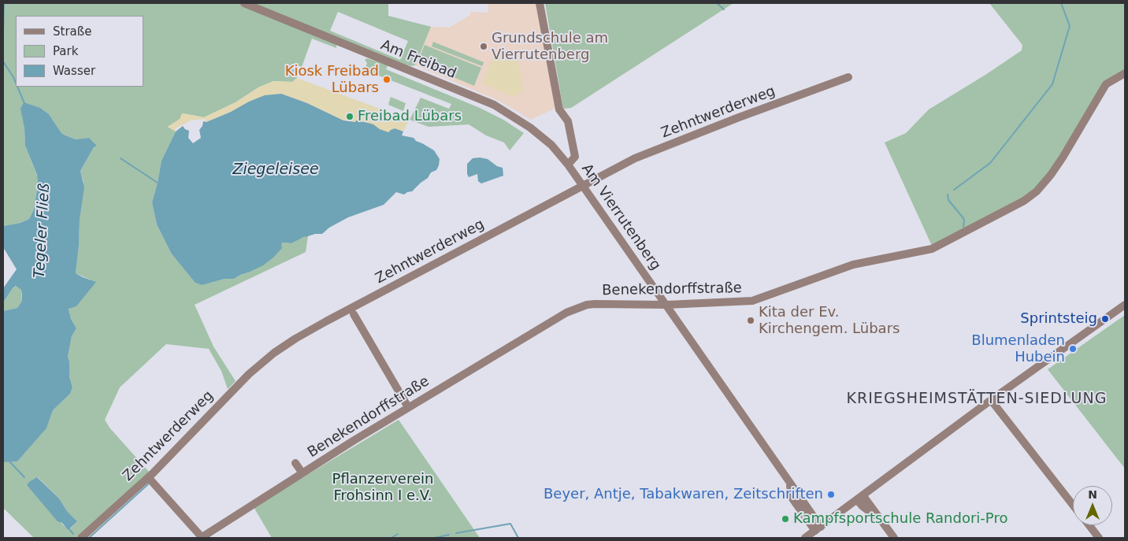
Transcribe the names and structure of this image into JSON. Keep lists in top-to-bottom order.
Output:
{
  "streets": {
    "street": [
      "Am Freibad",
      "Zehntwerderweg",
      "Am Vierrutenberg",
      "Benekendorffstraße"
    ]
  },
  "crossings": [
    ["Am Freibad", "Am Vierrutenberg"],
    ["Zehntwerderweg", "Am Vierrutenberg"],
    ["Am Vierrutenberg", "Benekendorffstraße"]
  ],
  "districts": ["KRIEGSHEIMSTÄTTEN-SIEDLUNG"],
  "water": ["Ziegeleisee", "Tegeler Fließ"],
  "parks": ["Pflanzerverein Frohsinn I e.V."],
  "places": [
    "Grundschule am Vierrutenberg",
    "Kiosk Freibad Lübars",
    "Freibad Lübars",
    "Sprintsteig",
    "Kita der Ev. Kirchengem. Lübars",
    "Blumenladen Hubein",
    "Beyer, Antje, Tabakwaren, Zeitschriften",
    "Kampfsportschule Randori-Pro"
  ],
  "legend": ["Straße", "Park", "Wasser"],
  "north": "top"
}
